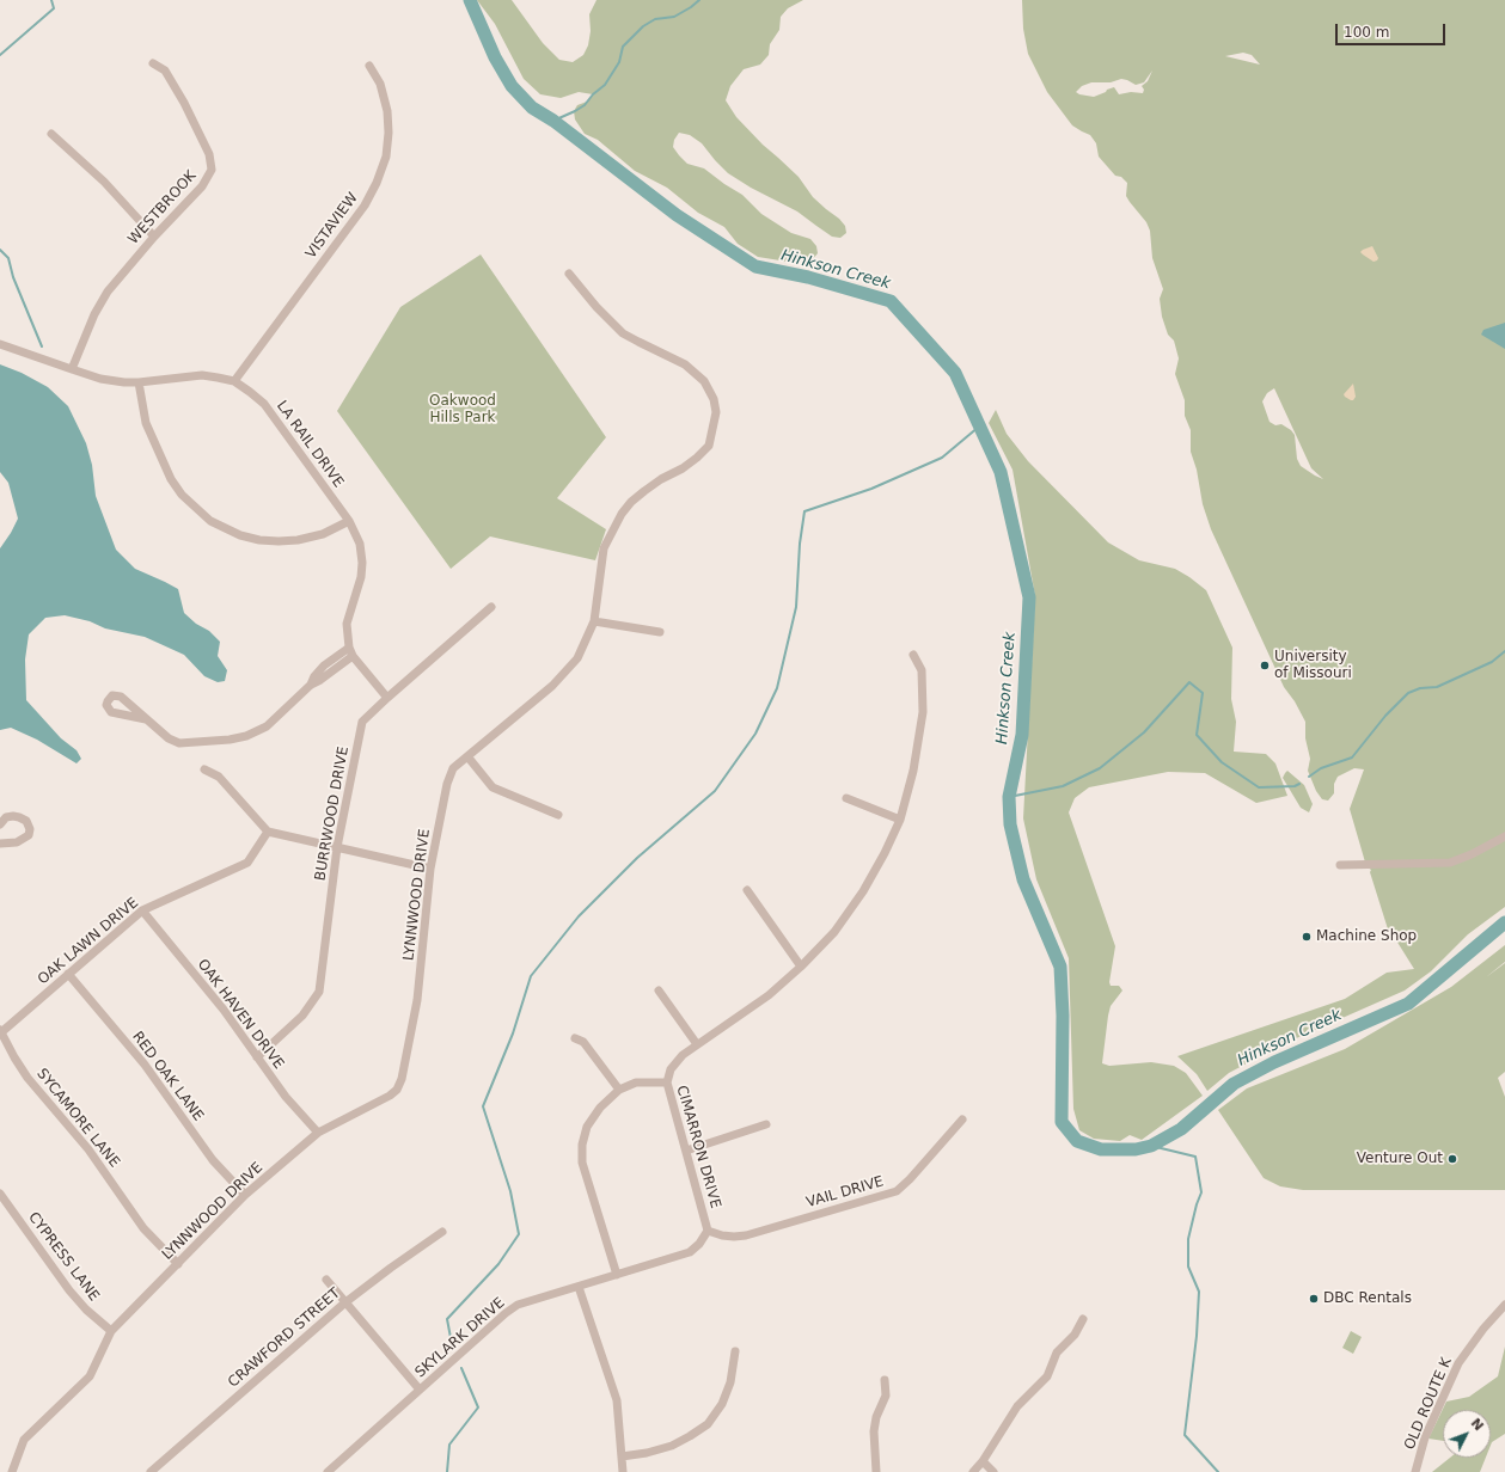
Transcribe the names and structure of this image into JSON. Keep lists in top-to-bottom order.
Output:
{
  "streets": {
    "street": [
      "WESTBROOK",
      "VISTAVIEW",
      "LA RAIL DRIVE",
      "BURRWOOD DRIVE",
      "LYNNWOOD DRIVE",
      "OAK LAWN DRIVE",
      "OAK HAVEN DRIVE",
      "RED OAK LANE",
      "SYCAMORE LANE",
      "CIMARRON DRIVE",
      "VAIL DRIVE",
      "CYPRESS LANE",
      "CRAWFORD STREET",
      "SKYLARK DRIVE",
      "OLD ROUTE K"
    ]
  },
  "crossings": [
    ["WESTBROOK", "LA RAIL DRIVE"],
    ["VISTAVIEW", "LA RAIL DRIVE"],
    ["LA RAIL DRIVE", "BURRWOOD DRIVE"],
    ["BURRWOOD DRIVE", "OAK HAVEN DRIVE"],
    ["LYNNWOOD DRIVE", "OAK HAVEN DRIVE"],
    ["LYNNWOOD DRIVE", "RED OAK LANE"],
    ["LYNNWOOD DRIVE", "SYCAMORE LANE"],
    ["LYNNWOOD DRIVE", "CYPRESS LANE"],
    ["OAK LAWN DRIVE", "OAK HAVEN DRIVE"],
    ["OAK LAWN DRIVE", "RED OAK LANE"],
    ["OAK LAWN DRIVE", "SYCAMORE LANE"],
    ["CIMARRON DRIVE", "VAIL DRIVE"],
    ["CIMARRON DRIVE", "SKYLARK DRIVE"],
    ["VAIL DRIVE", "SKYLARK DRIVE"]
  ],
  "water": ["Hinkson Creek"],
  "parks": ["Oakwood Hills Park"],
  "places": [
    "University of Missouri",
    "Machine Shop",
    "Venture Out",
    "DBC Rentals"
  ],
  "scale_bar": "100 m",
  "north": "top right"
}
